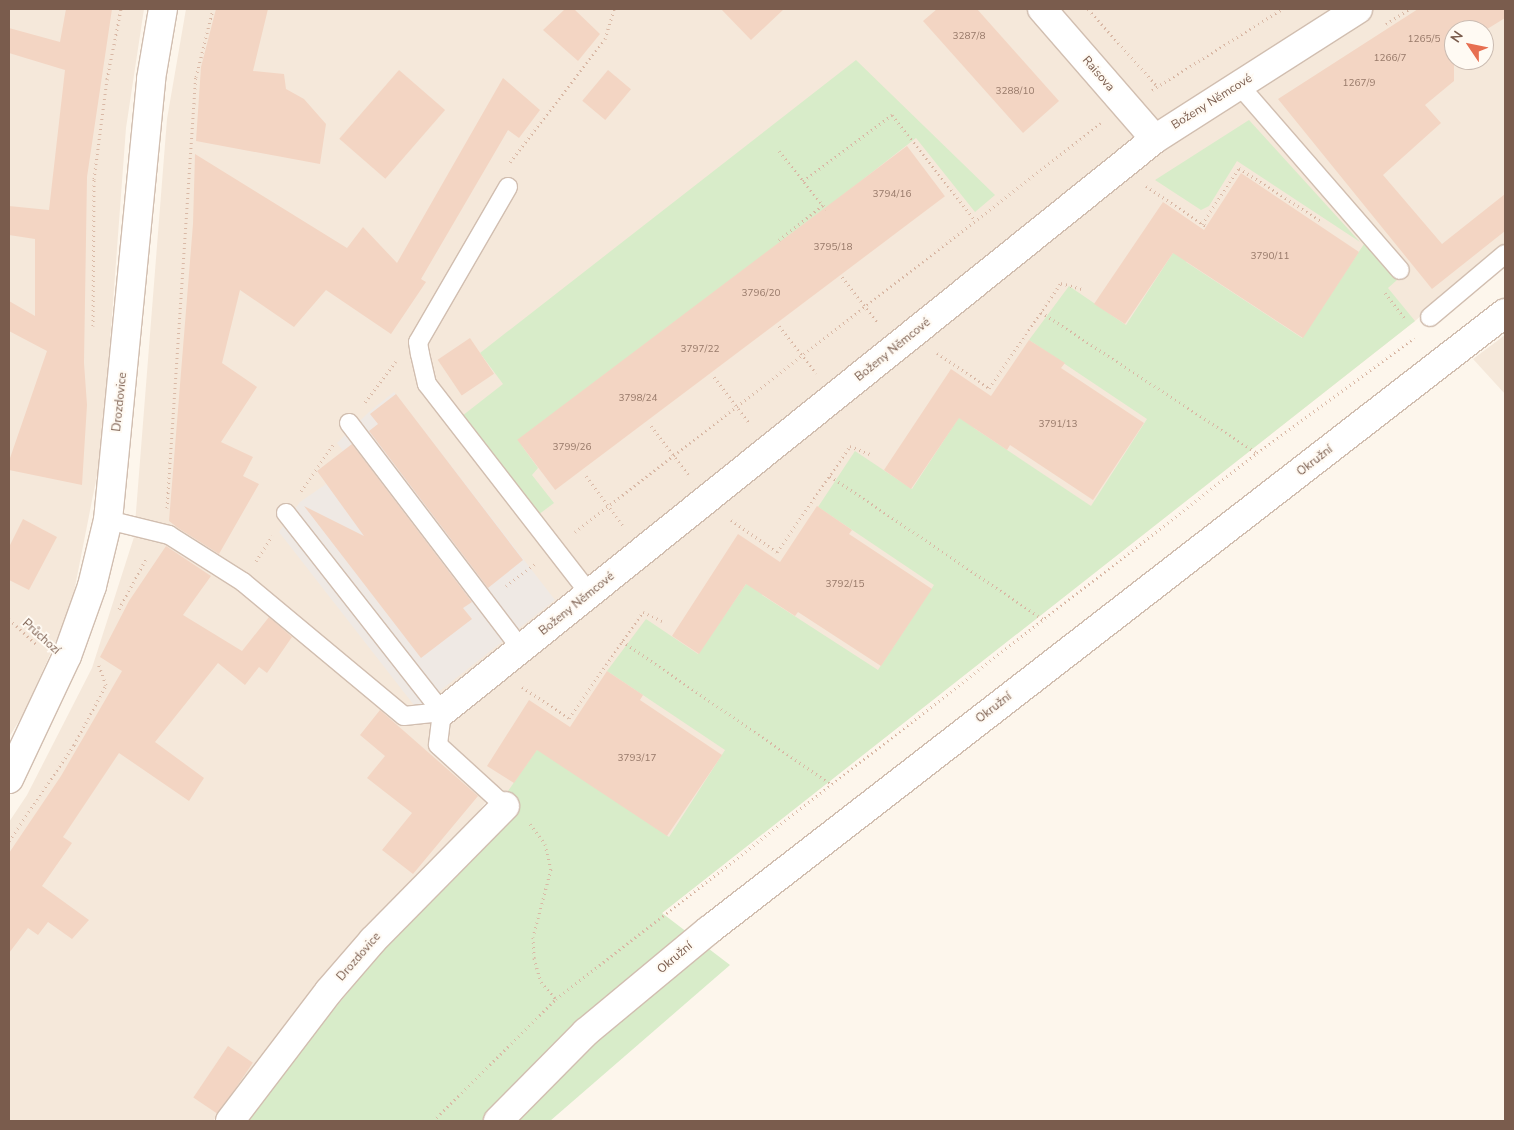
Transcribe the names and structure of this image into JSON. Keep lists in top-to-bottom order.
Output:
{
  "streets": {
    "street": [
      "Raisova",
      "Boženy Němcové",
      "Drozdovice",
      "Okružní"
    ],
    "path": ["Průchozí"]
  },
  "crossings": [
    ["Raisova", "Boženy Němcové"],
    ["Drozdovice", "Průchozí"]
  ],
  "house_numbers": [
    "3287/8",
    "1265/5",
    "1266/7",
    "1267/9",
    "3288/10",
    "3794/16",
    "3795/18",
    "3790/11",
    "3796/20",
    "3797/22",
    "3798/24",
    "3791/13",
    "3799/26",
    "3792/15",
    "3793/17"
  ],
  "north": "top left"
}
